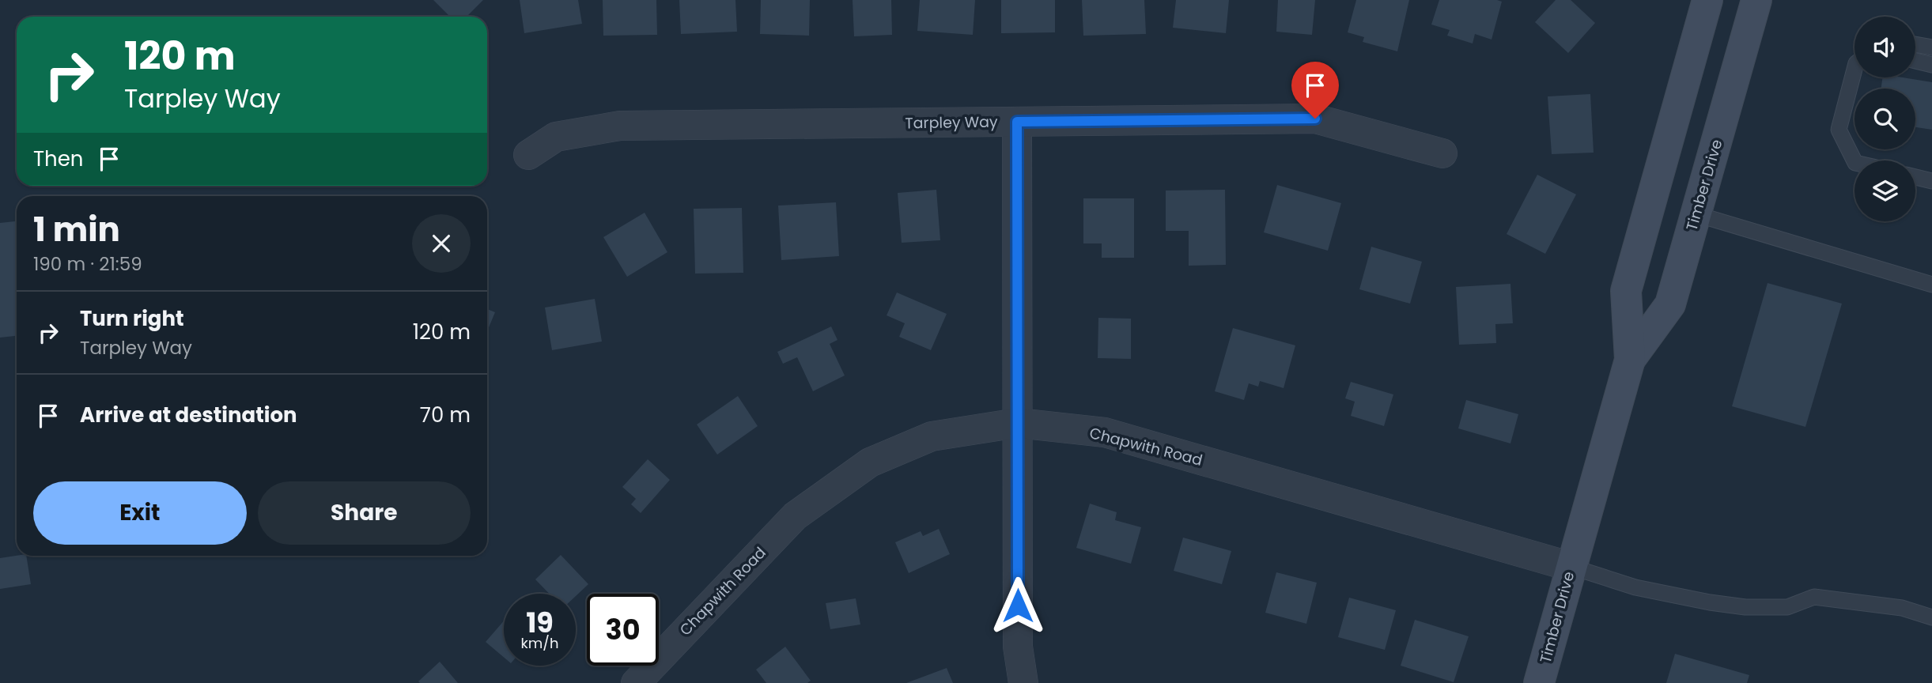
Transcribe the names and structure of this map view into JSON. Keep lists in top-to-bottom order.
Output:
{
  "streets": {
    "main road": ["Timber Drive"],
    "street": ["Tarpley Way", "Chapwith Road"]
  },
  "crossings": [
    ["Timber Drive", "Chapwith Road"]
  ],
  "page": {
    "turn": ["120 m", "Tarpley Way"],
    "then": "Then",
    "heading": ["1 min", "190 m · 21:59"],
    "list": [
      {
        "name": "Turn right",
        "note": "Tarpley Way",
        "value": "120 m"
      },
      {
        "name": "Arrive at destination",
        "value": "70 m"
      }
    ],
    "buttons": ["Exit", "Share"],
    "speed": "19 km/h",
    "limit": "30"
  }
}
